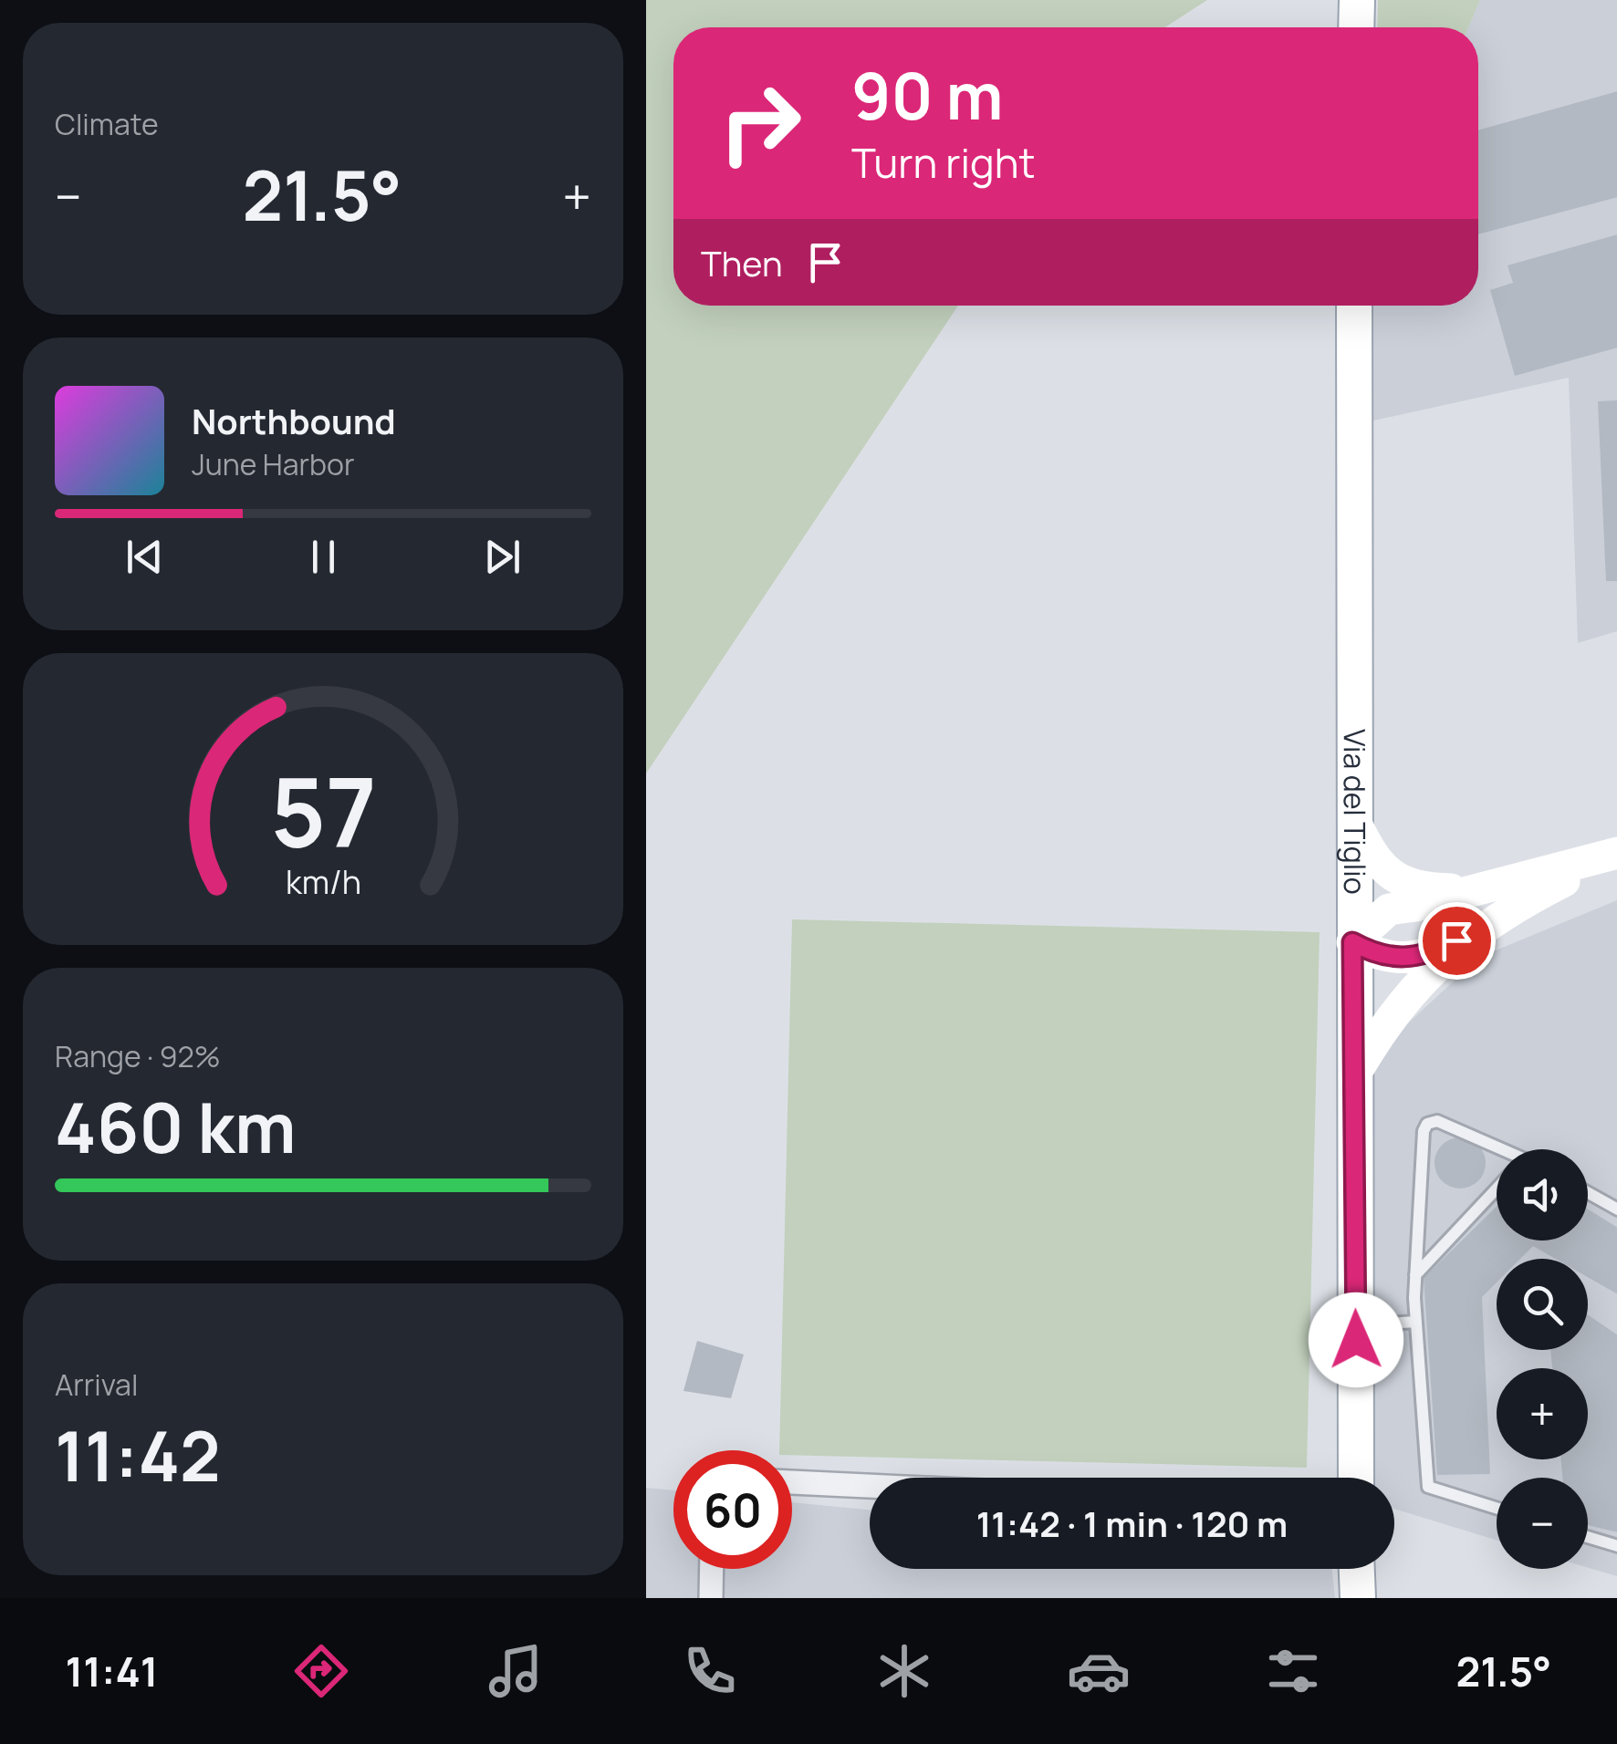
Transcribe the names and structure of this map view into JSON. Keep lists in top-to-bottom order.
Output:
{
  "streets": {
    "main road": ["Via del Tiglio"]
  },
  "page": {
    "tile": [
      "Climate",
      ["Range · 92%", "460 km"],
      ["Arrival", "11:42"]
    ],
    "turn": ["90 m", "Turn right"],
    "heat": ["−", "21.5°", "+"],
    "then": "Then",
    "song": ["Northbound", "June Harbor"],
    "map_buttons": ["+", "−"],
    "limit": "60",
    "trip": "11:42 · 1 min · 120 m",
    "tabs": ["11:41", "21.5°"],
    "gauge": ["57", "km/h"]
  }
}
